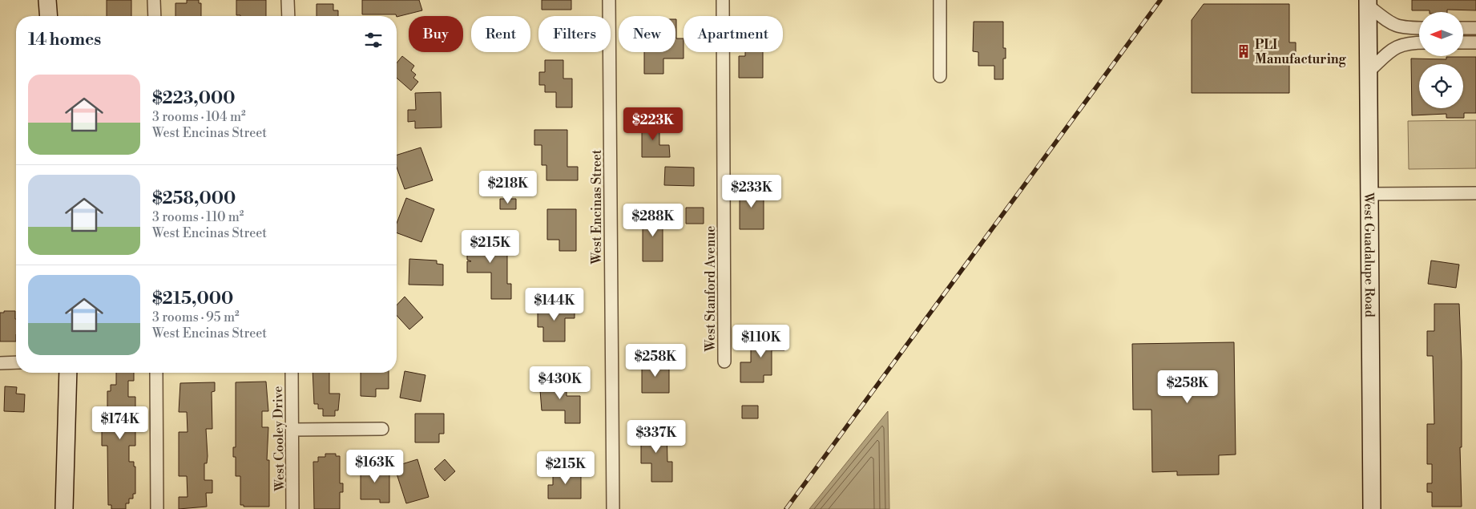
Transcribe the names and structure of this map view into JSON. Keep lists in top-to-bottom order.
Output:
{
  "streets": {
    "main road": ["West Guadalupe Road"],
    "street": ["West Encinas Street", "West Stanford Avenue", "West Cooley Drive"]
  },
  "places": {
    "building": ["PLI Manufacturing"]
  },
  "north": "left",
  "page": {
    "chip": [
      "Buy",
      "Rent",
      "Filters",
      "New",
      "Apartment"
    ],
    "heading": "14 homes",
    "list": [
      {
        "name": "$223,000",
        "note": "3 rooms · 104 m² · West Encinas Street"
      },
      {
        "name": "$258,000",
        "note": "3 rooms · 110 m² · West Encinas Street"
      },
      {
        "name": "$215,000",
        "note": "3 rooms · 95 m² · West Encinas Street"
      }
    ],
    "price": [
      "$223K",
      "$218K",
      "$233K",
      "$288K",
      "$215K",
      "$144K",
      "$110K",
      "$258K",
      "$430K",
      "$258K",
      "$174K",
      "$337K",
      "$163K",
      "$215K"
    ]
  }
}
